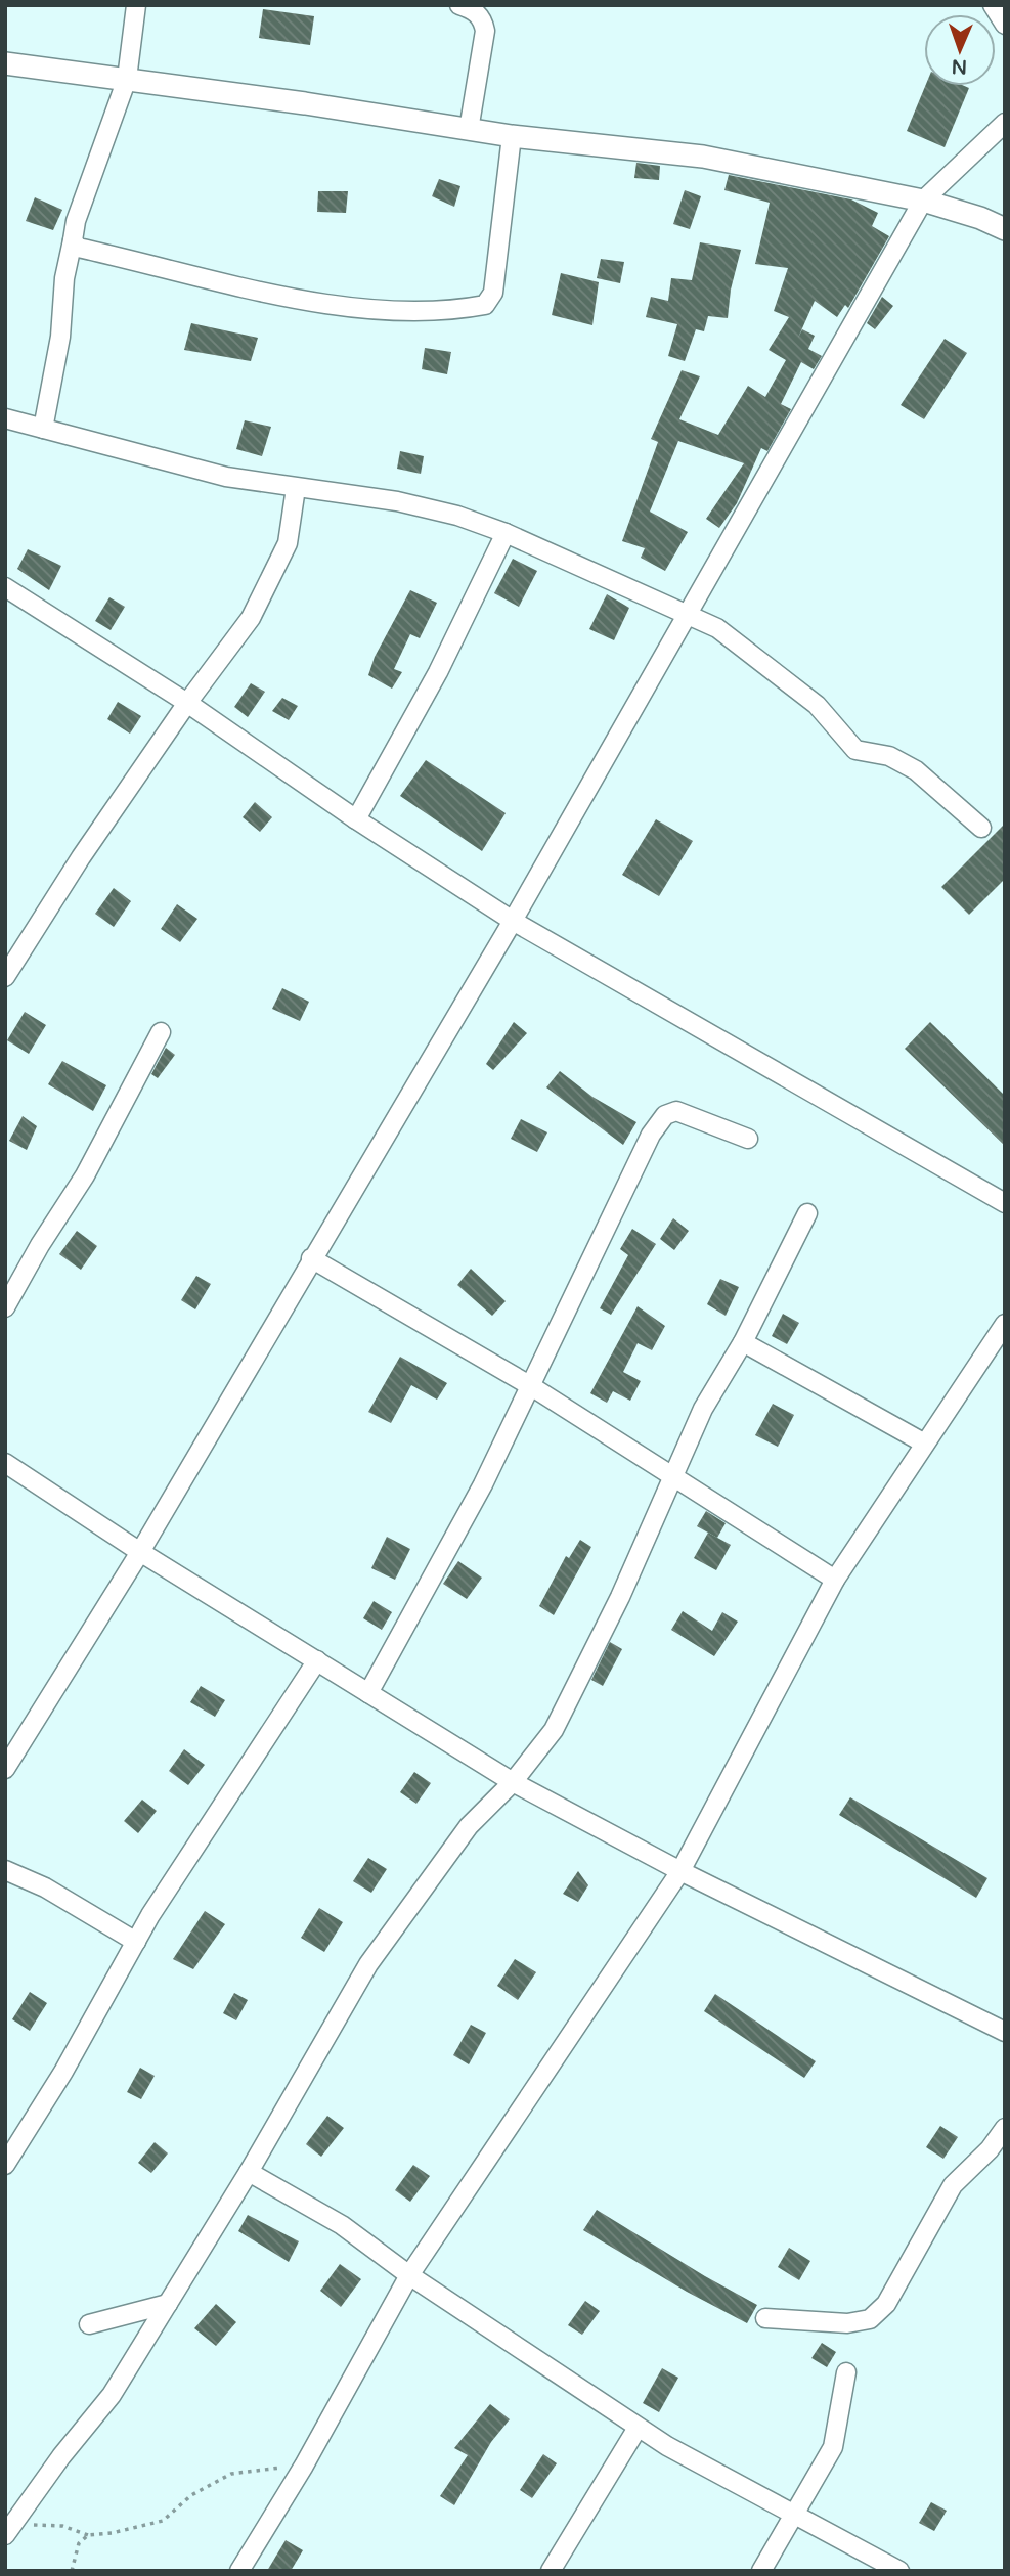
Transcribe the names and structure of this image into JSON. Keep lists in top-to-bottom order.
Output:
{
  "north": "bottom"
}
